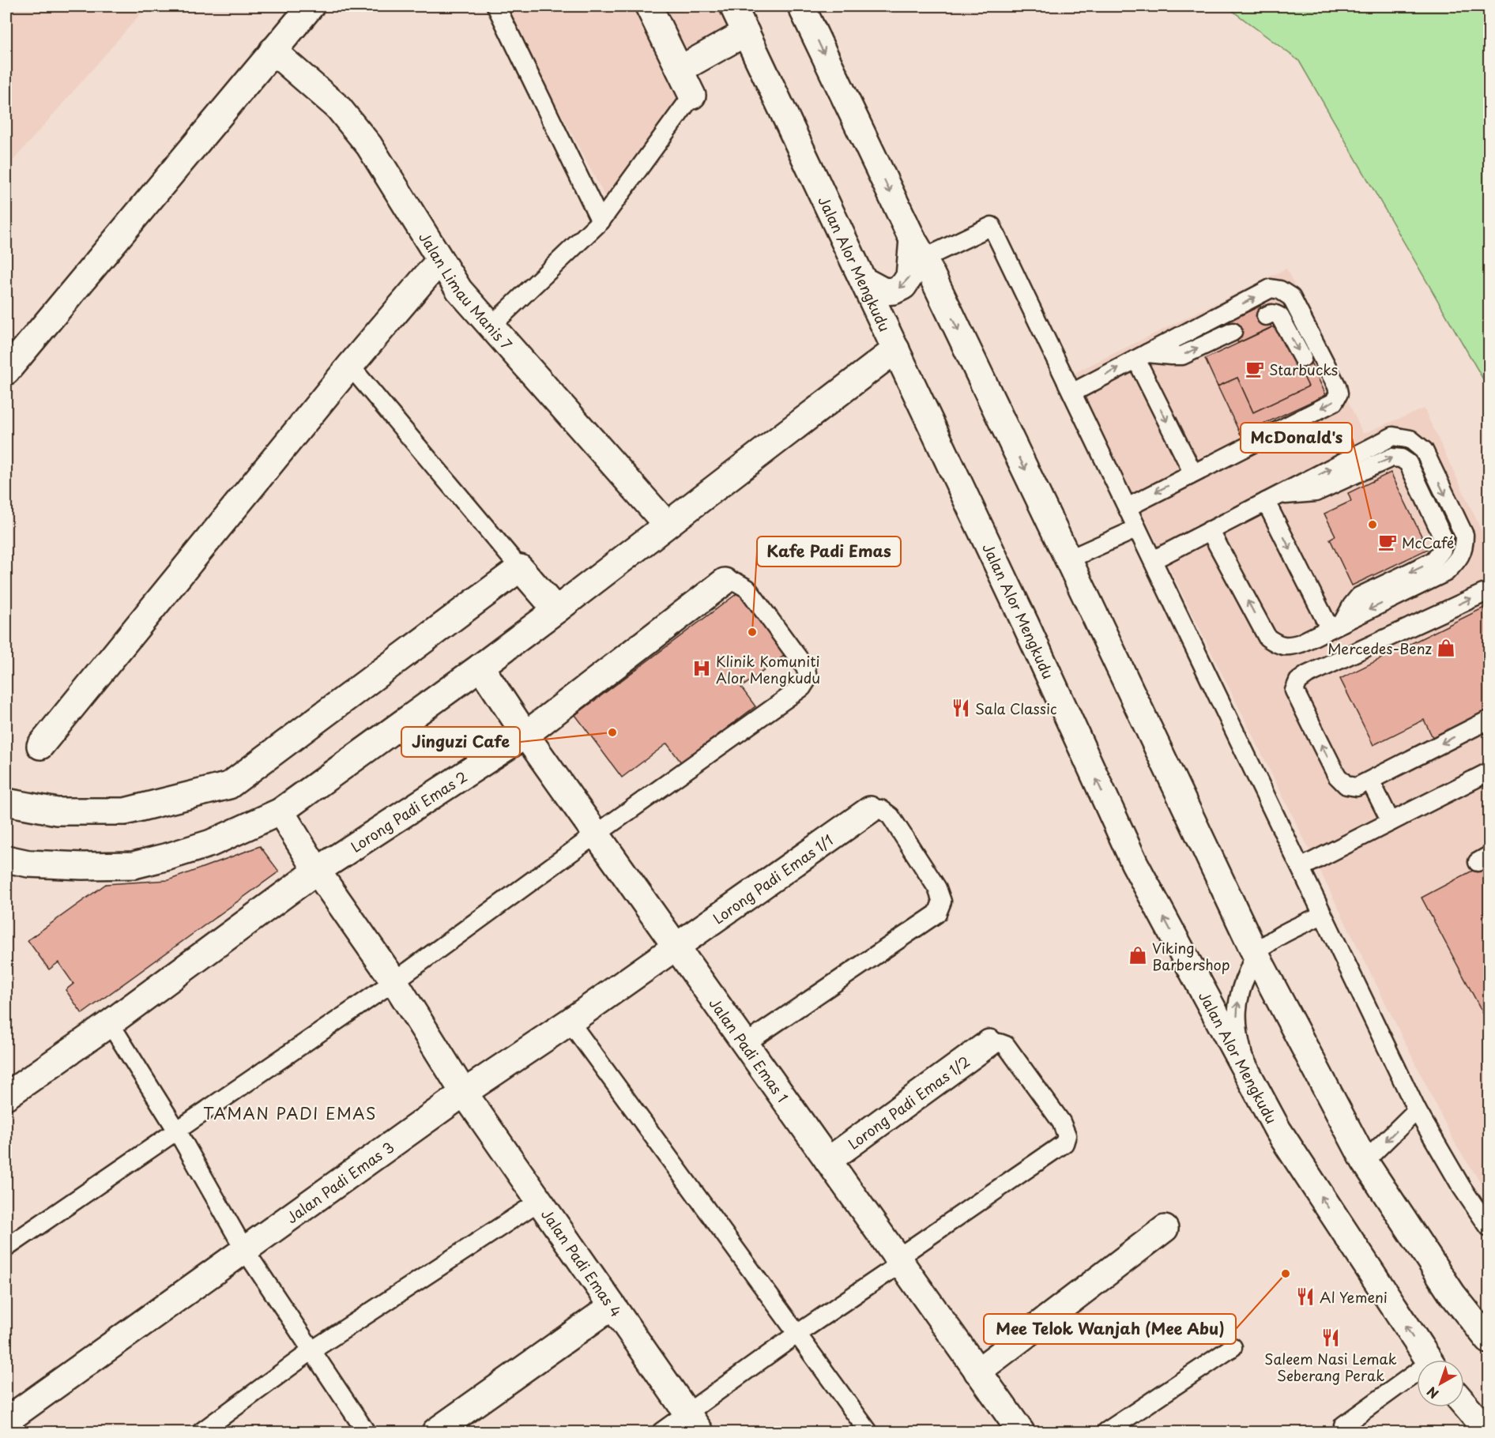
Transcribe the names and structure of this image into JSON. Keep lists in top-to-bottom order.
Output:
{
  "streets": {
    "street": [
      "Jalan Alor Mengkudu",
      "Jalan Limau Manis 7",
      "Lorong Padi Emas 2",
      "Lorong Padi Emas 1/1",
      "Jalan Padi Emas 1",
      "Lorong Padi Emas 1/2",
      "Jalan Padi Emas 3",
      "Jalan Padi Emas 4"
    ]
  },
  "crossings": [
    ["Lorong Padi Emas 2", "Jalan Padi Emas 1"],
    ["Lorong Padi Emas 2", "Jalan Padi Emas 4"],
    ["Lorong Padi Emas 1/1", "Jalan Padi Emas 1"],
    ["Lorong Padi Emas 1/1", "Jalan Padi Emas 3"],
    ["Jalan Padi Emas 1", "Lorong Padi Emas 1/2"],
    ["Jalan Padi Emas 1", "Jalan Padi Emas 3"],
    ["Jalan Padi Emas 3", "Jalan Padi Emas 4"]
  ],
  "districts": ["TAMAN PADI EMAS"],
  "places": {
    "cafe": ["Starbucks", "McCafé"],
    "other": [
      "McDonald's",
      "Kafe Padi Emas",
      "Jinguzi Cafe",
      "Mee Telok Wanjah (Mee Abu)"
    ],
    "shop": ["Mercedes-Benz", "Viking Barbershop"],
    "hospital": ["Klinik Komuniti Alor Mengkudu"],
    "restaurant": ["Sala Classic", "Al Yemeni", "Saleem Nasi Lemak Seberang Perak"]
  },
  "north": "bottom left"
}
